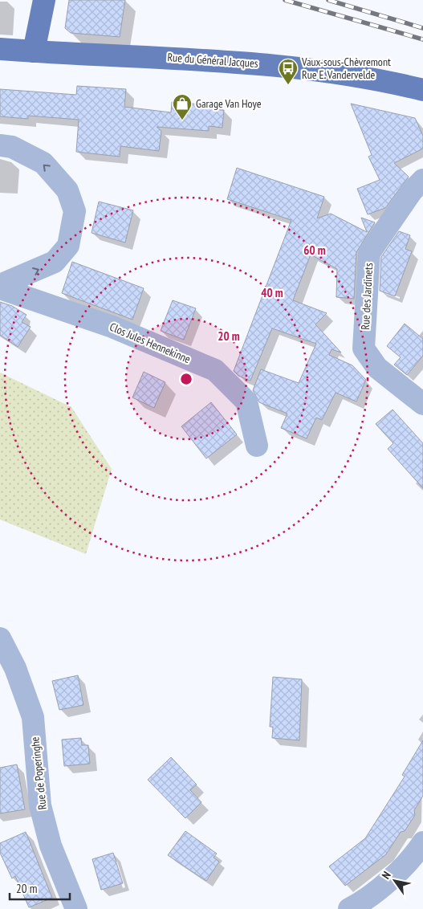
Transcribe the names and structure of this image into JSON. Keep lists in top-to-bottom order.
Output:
{
  "streets": {
    "main road": ["Rue du Général Jacques"],
    "street": ["Rue des Jardinets", "Clos Jules Hennekinne", "Rue de Poperinghe"]
  },
  "places": {
    "bus stop": ["Vaux-sous-Chèvremont Rue E. Vandervelde"],
    "shop": ["Garage Van Hoye"]
  },
  "scale_bar": "20 m",
  "north": "top left",
  "rings": ["60 m", "40 m", "20 m"]
}
